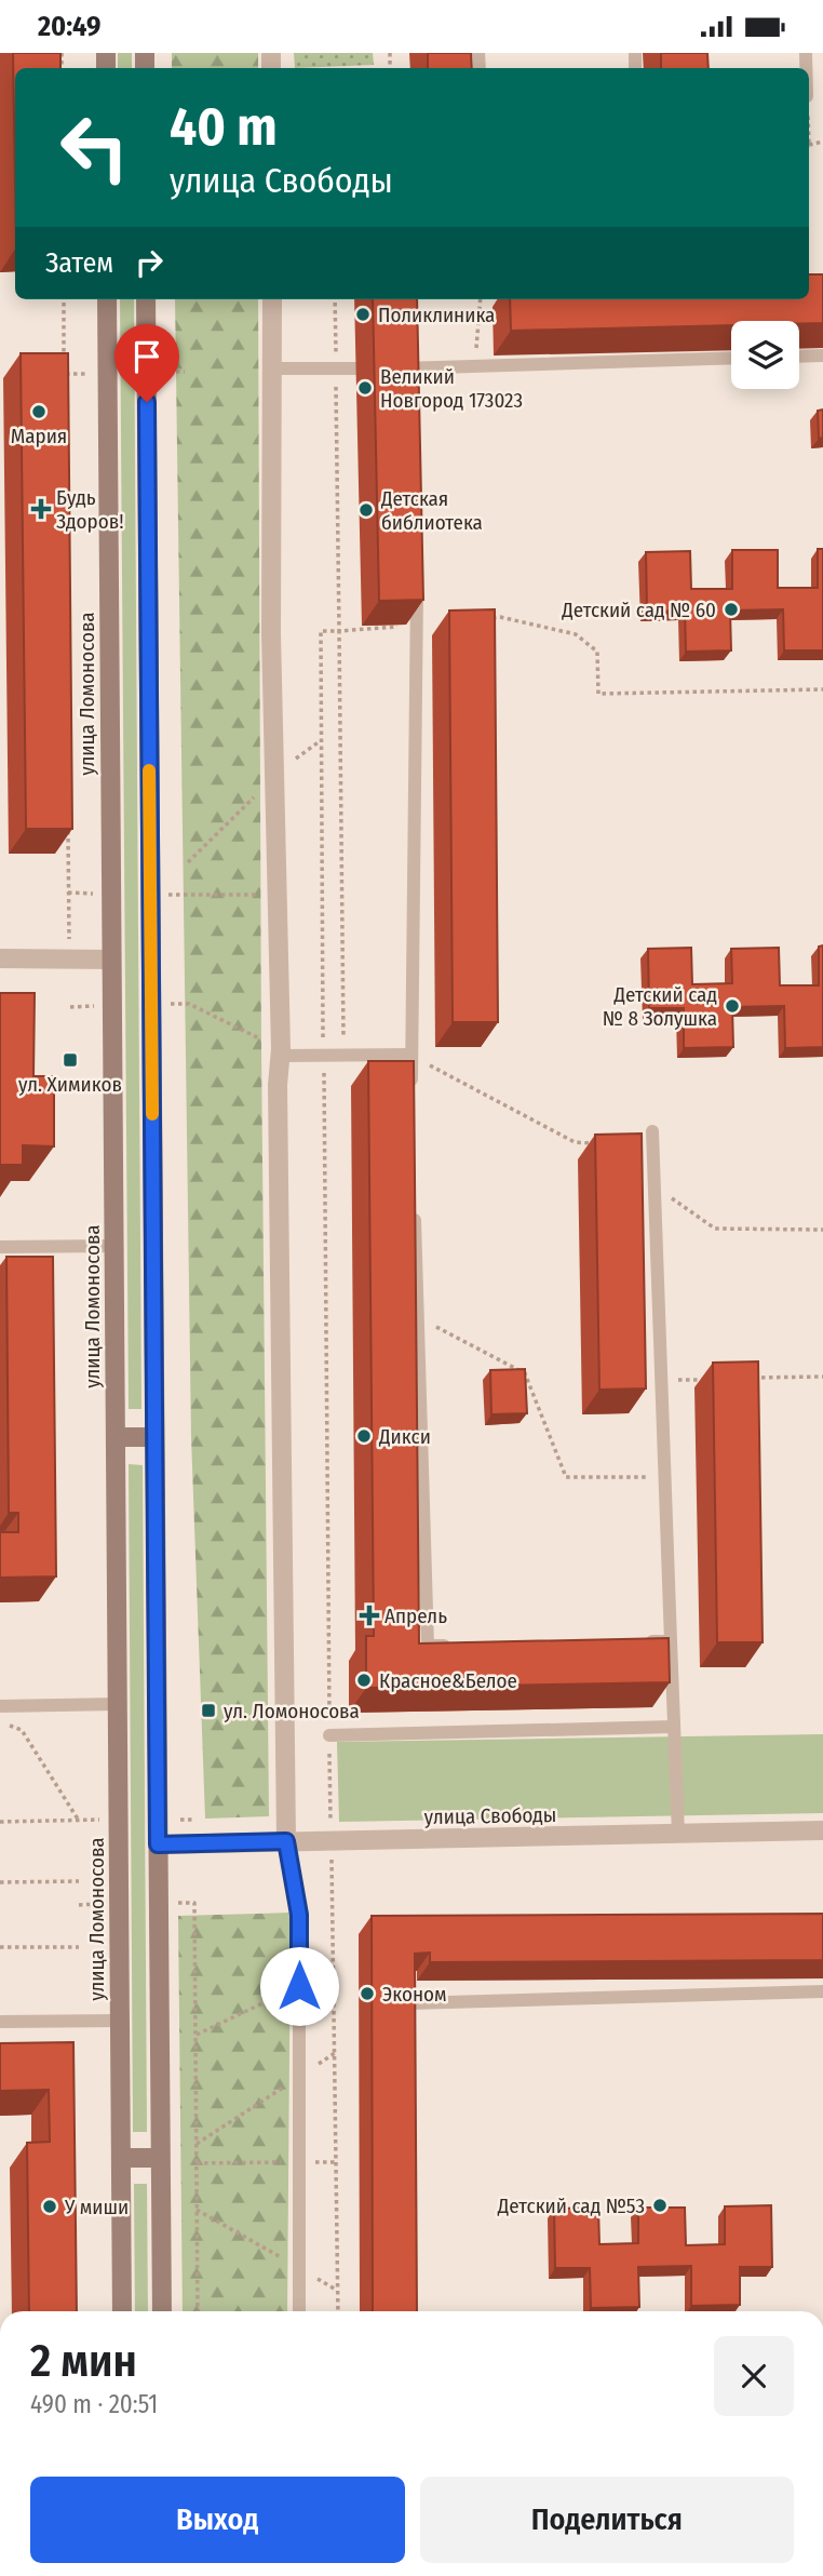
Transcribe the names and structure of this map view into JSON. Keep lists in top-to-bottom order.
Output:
{
  "streets": {
    "main road": ["улица Ломоносова"],
    "street": ["улица Свободы"]
  },
  "places": {
    "other": [
      "Поликлиника",
      "Великий Новгород 173023",
      "Мария",
      "Детская библиотека",
      "Детский сад № 60",
      "Детский сад № 8 Золушка",
      "Дикси",
      "Красное&Белое",
      "Эконом",
      "Детский сад №53",
      "У миши"
    ],
    "health": ["Будь Здоров!", "Апрель"],
    "transit": ["ул. Химиков", "ул. Ломоносова"]
  },
  "page": {
    "status": "20:49",
    "turn": ["40 m", "улица Свободы"],
    "then": "Затем",
    "heading": ["2 мин", "490 m · 20:51"],
    "buttons": ["Выход", "Поделиться"]
  }
}
